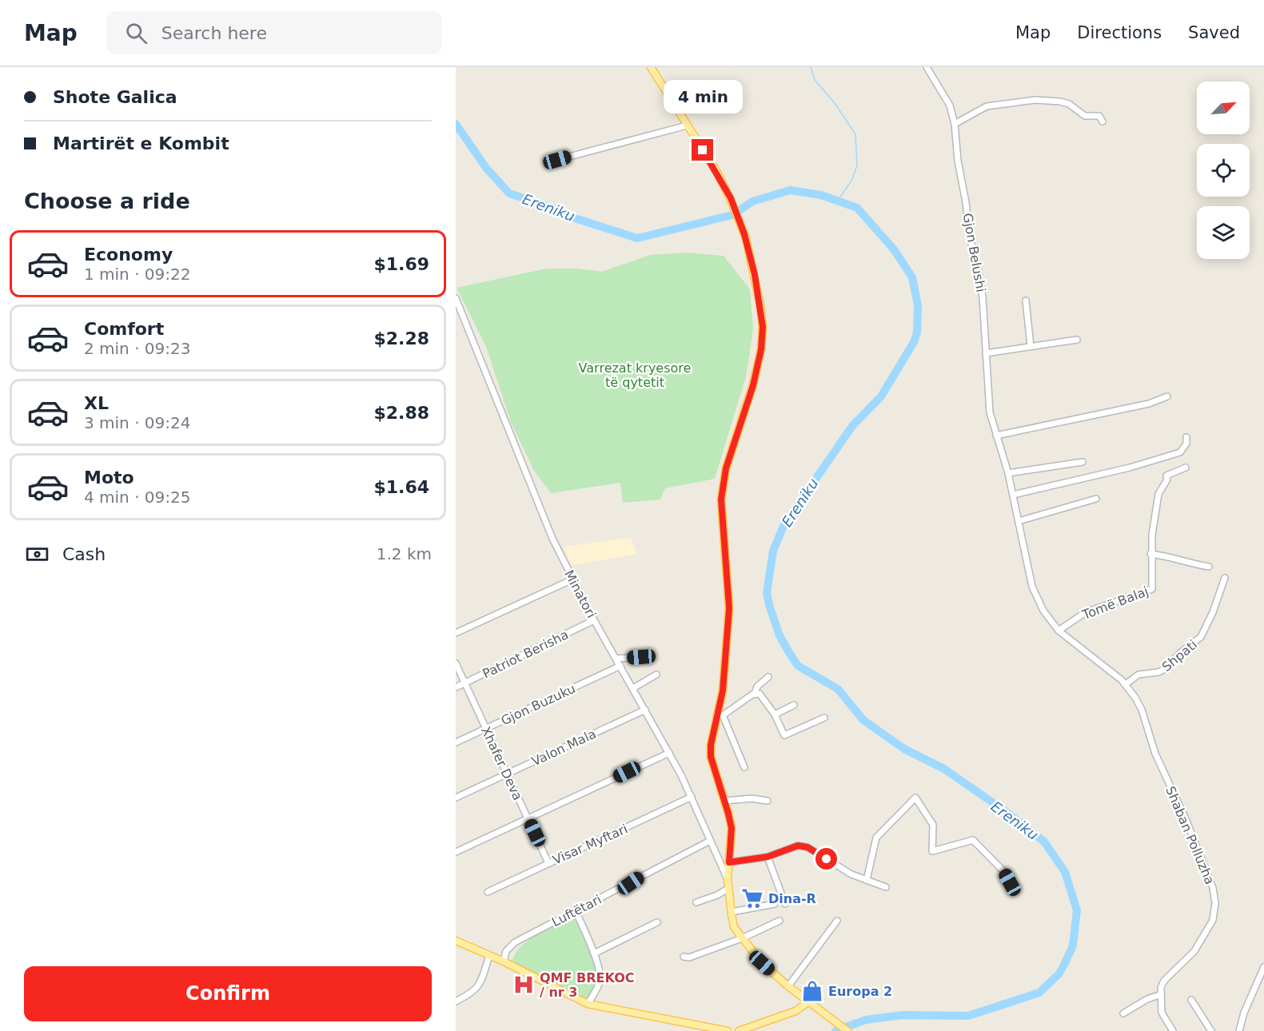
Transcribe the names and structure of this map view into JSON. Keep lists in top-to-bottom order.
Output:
{
  "streets": {
    "street": [
      "Gjon Belushi",
      "Minatori",
      "Tomë Balaj",
      "Patriot Berisha",
      "Shpati",
      "Gjon Buzuku",
      "Valon Mala",
      "Xhafer Deva",
      "Shaban Polluzha",
      "Visar Myftari",
      "Luftëtari"
    ]
  },
  "crossings": [
    ["Gjon Belushi", "Tomë Balaj"],
    ["Gjon Belushi", "Shpati"],
    ["Gjon Belushi", "Shaban Polluzha"],
    ["Minatori", "Patriot Berisha"],
    ["Minatori", "Gjon Buzuku"],
    ["Minatori", "Valon Mala"],
    ["Minatori", "Visar Myftari"],
    ["Minatori", "Luftëtari"],
    ["Patriot Berisha", "Xhafer Deva"],
    ["Shpati", "Shaban Polluzha"],
    ["Gjon Buzuku", "Xhafer Deva"],
    ["Valon Mala", "Xhafer Deva"],
    ["Xhafer Deva", "Visar Myftari"]
  ],
  "water": ["Ereniku"],
  "parks": ["Varrezat kryesore të qytetit"],
  "places": {
    "supermarket": ["Dina-R"],
    "hospital": ["QMF BREKOC / nr 3"],
    "shop": ["Europa 2"]
  },
  "north": "top right",
  "page": {
    "header": "Map",
    "search": "Search here",
    "nav": ["Map", "Directions", "Saved"],
    "banner": ["Shote Galica", "Martirët e Kombit"],
    "bubble": "4 min",
    "heading": "Choose a ride",
    "list": [
      {
        "name": "Economy",
        "note": "1 min · 09:22",
        "value": "$1.69"
      },
      {
        "name": "Comfort",
        "note": "2 min · 09:23",
        "value": "$2.28"
      },
      {
        "name": "XL",
        "note": "3 min · 09:24",
        "value": "$2.88"
      },
      {
        "name": "Moto",
        "note": "4 min · 09:25",
        "value": "$1.64"
      }
    ],
    "pay": ["Cash", "1.2 km"],
    "buttons": "Confirm"
  }
}
